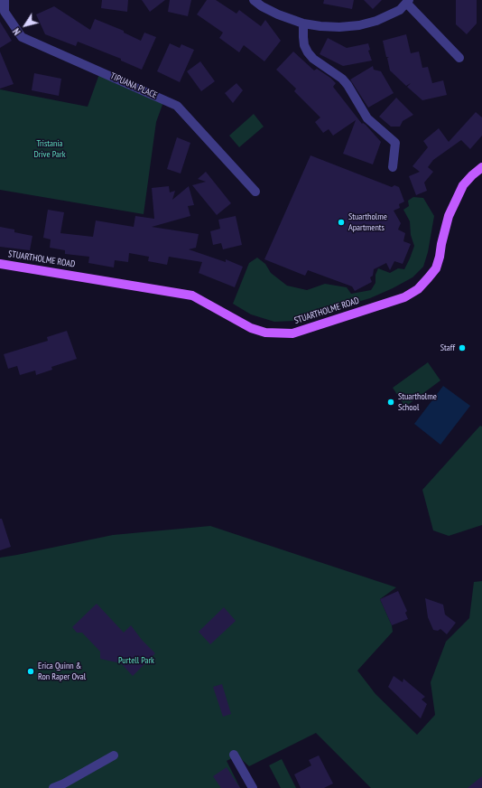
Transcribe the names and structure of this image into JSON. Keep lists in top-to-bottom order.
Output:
{
  "streets": {
    "main road": ["STUARTHOLME ROAD"],
    "street": ["TIPUANA PLACE"]
  },
  "parks": ["Tristania Drive Park", "Purtell Park"],
  "places": [
    "Stuartholme Apartments",
    "Staff",
    "Stuartholme School",
    "Erica Quinn & Ron Raper Oval"
  ],
  "north": "bottom left"
}
